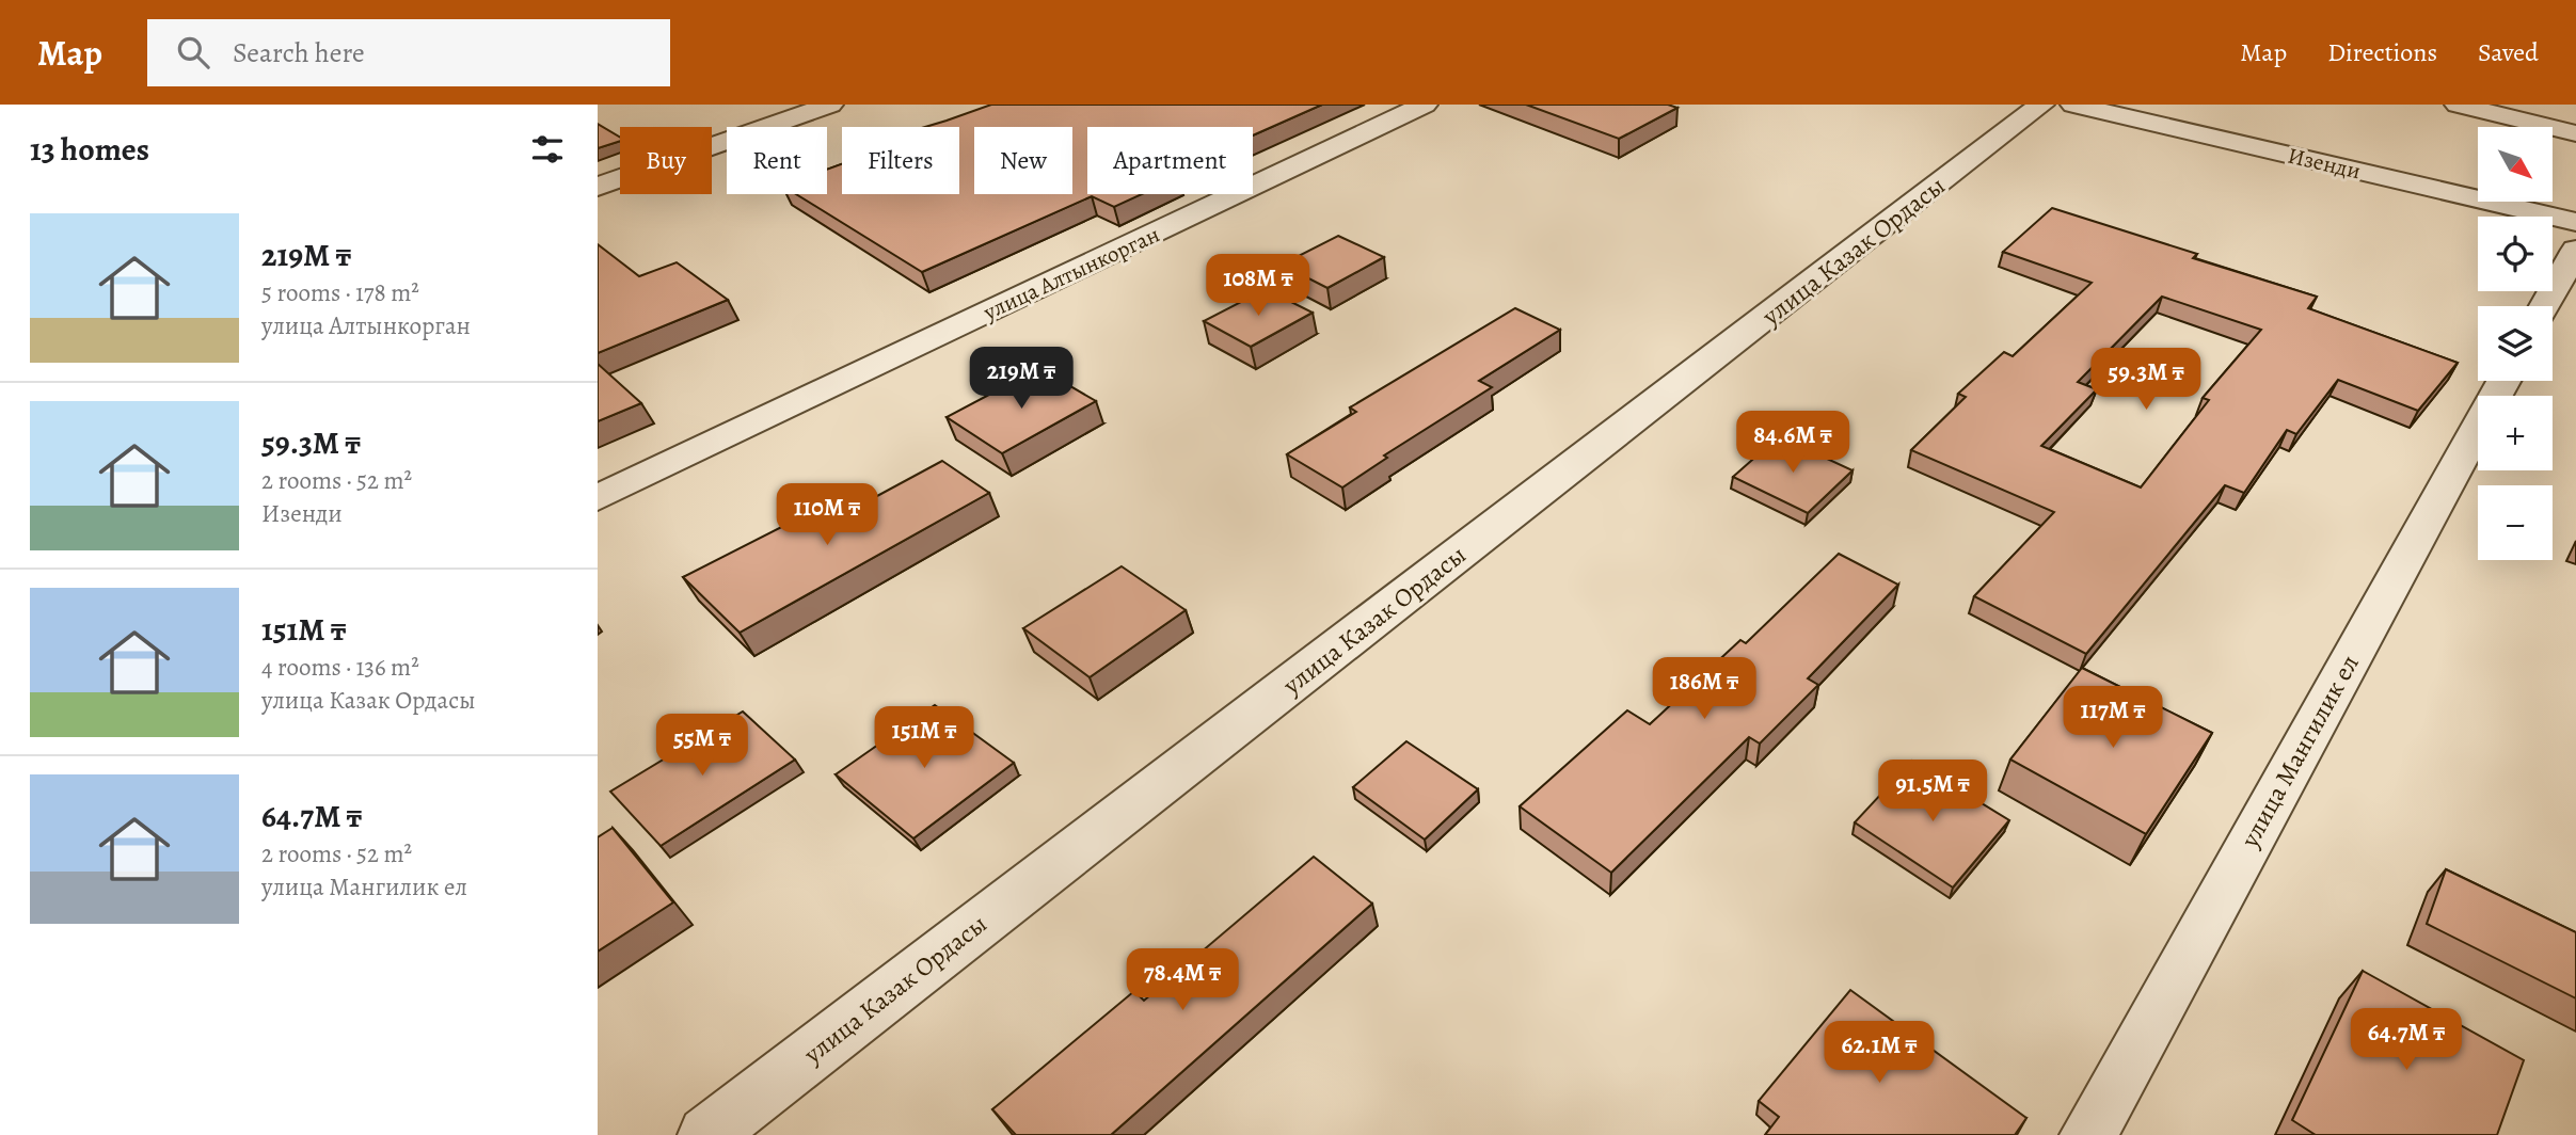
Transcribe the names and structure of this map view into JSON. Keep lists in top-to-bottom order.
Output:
{
  "streets": {
    "street": [
      "Изенди",
      "улица Казак Ордасы",
      "улица Алтынкорган",
      "улица Мангилик ел"
    ]
  },
  "north": "bottom right",
  "page": {
    "header": "Map",
    "search": "Search here",
    "nav": ["Map", "Directions", "Saved"],
    "heading": "13 homes",
    "map_buttons": ["+", "−"],
    "chip": [
      "Buy",
      "Rent",
      "Filters",
      "New",
      "Apartment"
    ],
    "list": [
      {
        "name": "219M ₸",
        "note": "5 rooms · 178 m² · улица Алтынкорган"
      },
      {
        "name": "59.3M ₸",
        "note": "2 rooms · 52 m² · Изенди"
      },
      {
        "name": "151M ₸",
        "note": "4 rooms · 136 m² · улица Казак Ордасы"
      },
      {
        "name": "64.7M ₸",
        "note": "2 rooms · 52 m² · улица Мангилик ел"
      }
    ],
    "price": [
      "108M ₸",
      "219M ₸",
      "59.3M ₸",
      "84.6M ₸",
      "110M ₸",
      "186M ₸",
      "117M ₸",
      "151M ₸",
      "55M ₸",
      "91.5M ₸",
      "78.4M ₸",
      "64.7M ₸",
      "62.1M ₸"
    ]
  }
}
